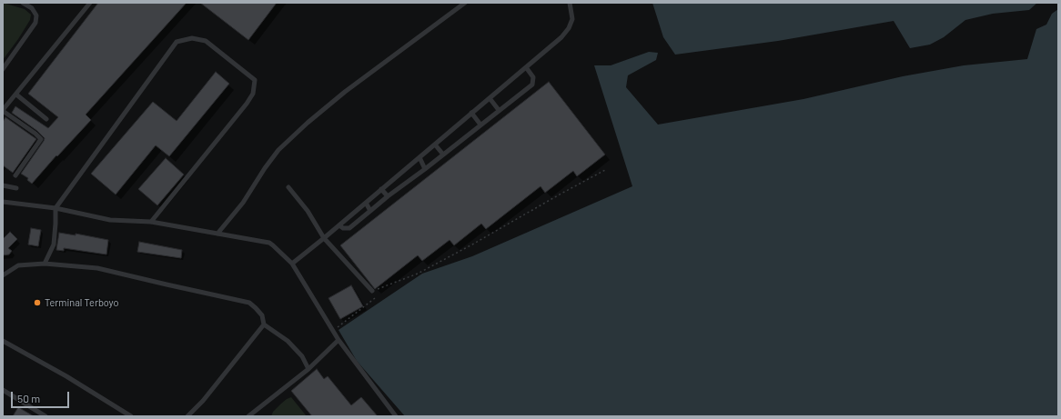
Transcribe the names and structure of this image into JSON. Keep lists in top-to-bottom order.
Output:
{
  "places": ["Terminal Terboyo"],
  "scale_bar": "50 m"
}
